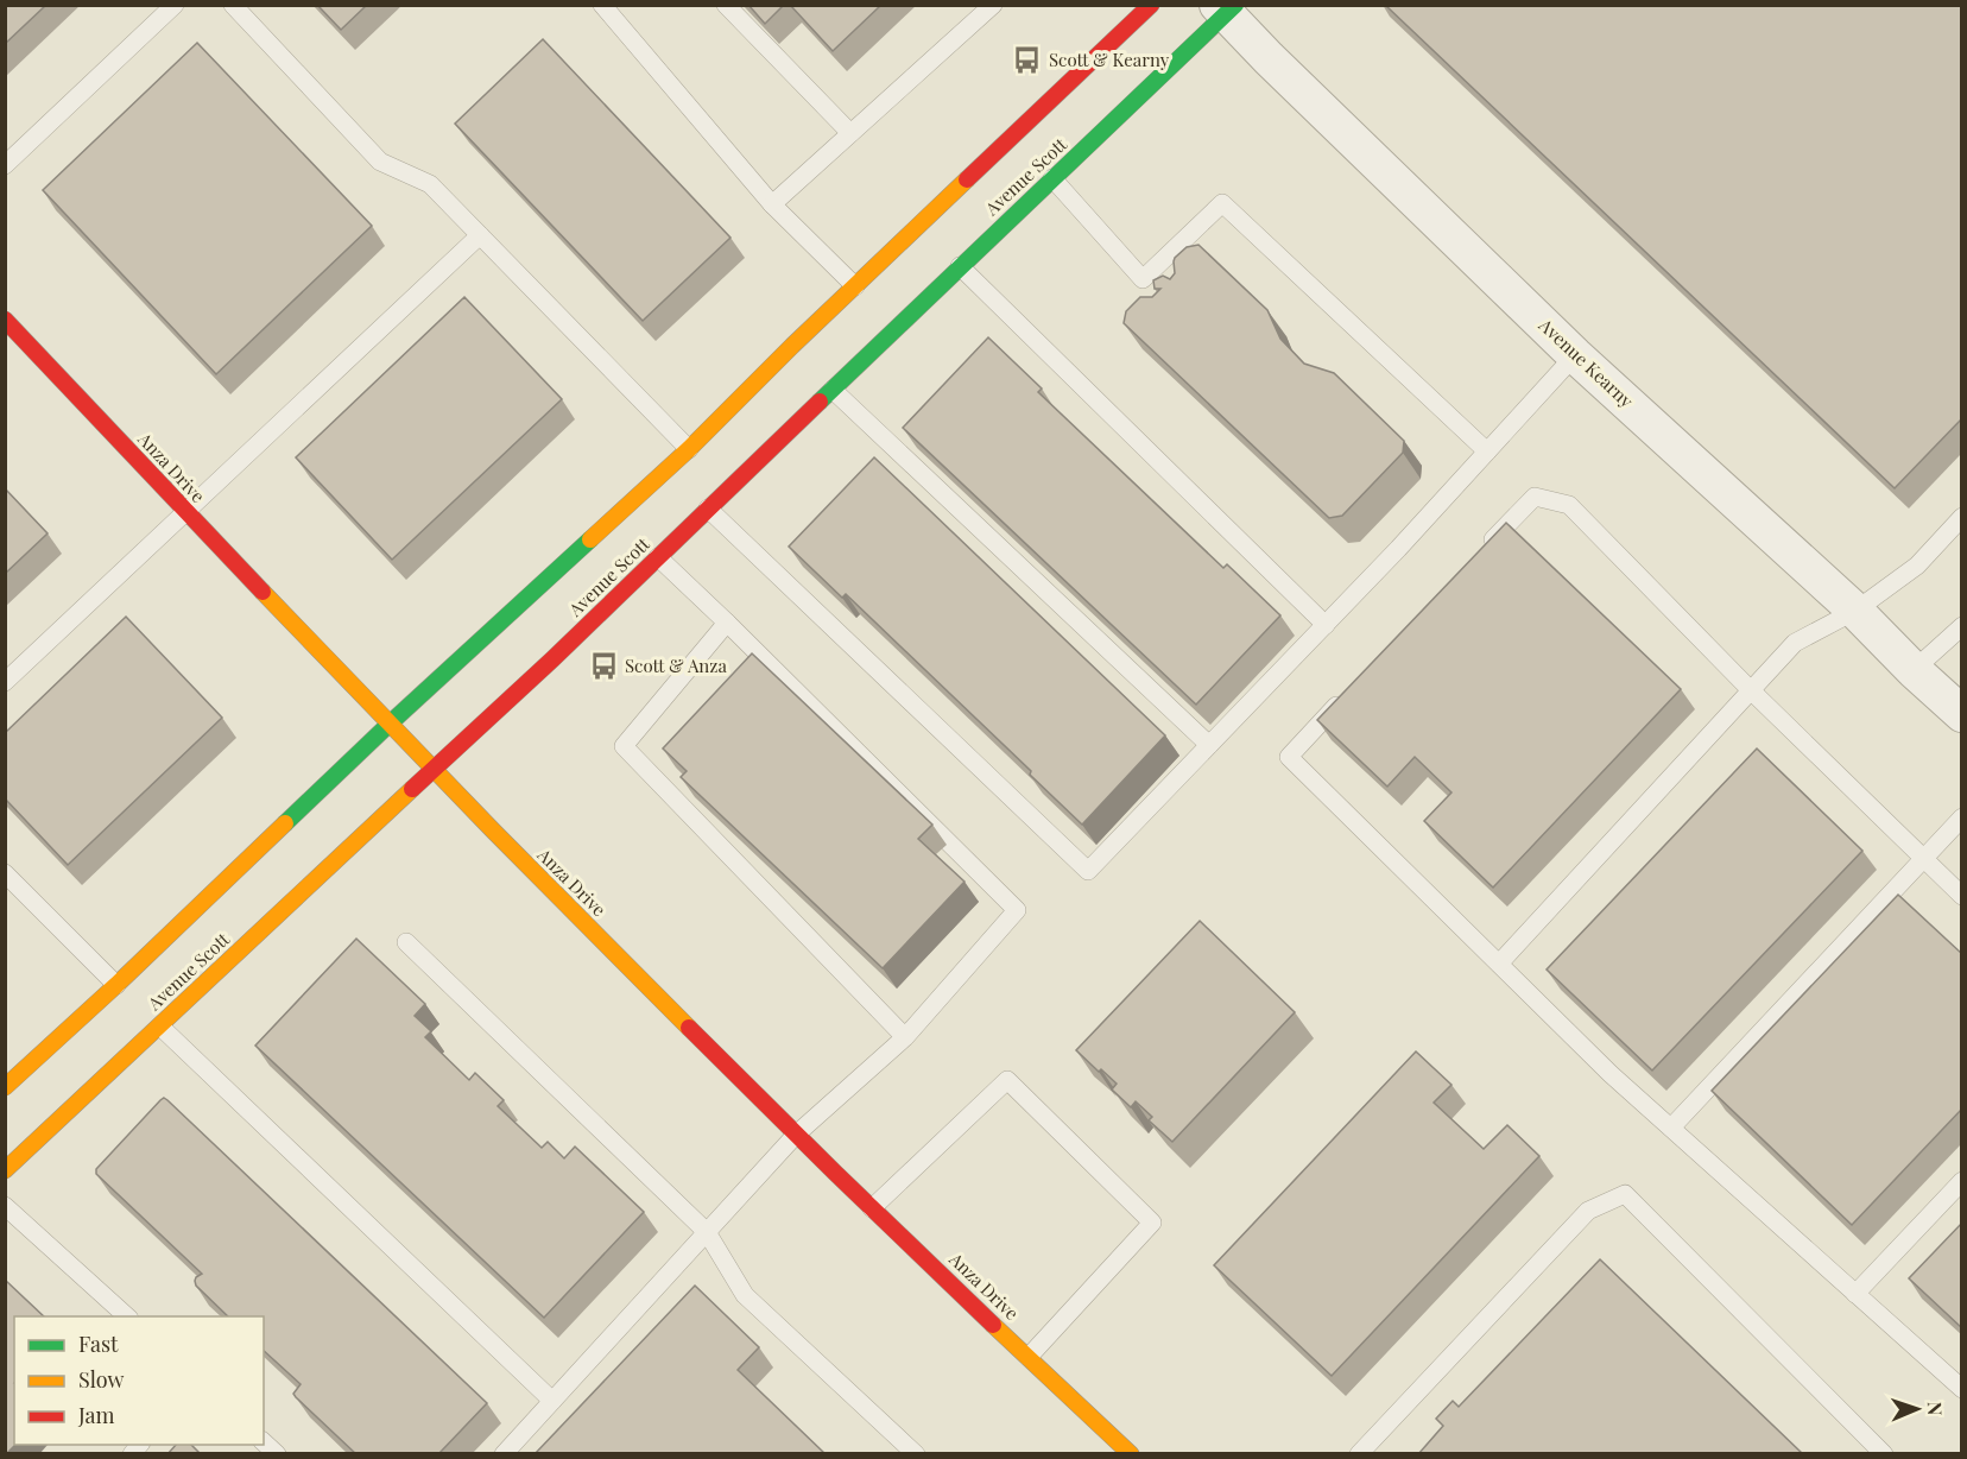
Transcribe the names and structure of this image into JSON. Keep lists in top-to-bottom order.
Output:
{
  "streets": {
    "main road": ["Avenue Scott", "Anza Drive"],
    "street": ["Avenue Kearny"]
  },
  "crossings": [
    ["Avenue Scott", "Avenue Kearny"],
    ["Avenue Scott", "Anza Drive"]
  ],
  "places": {
    "bus stop": ["Scott & Kearny", "Scott & Anza"]
  },
  "legend": ["Fast", "Slow", "Jam"],
  "north": "right"
}
